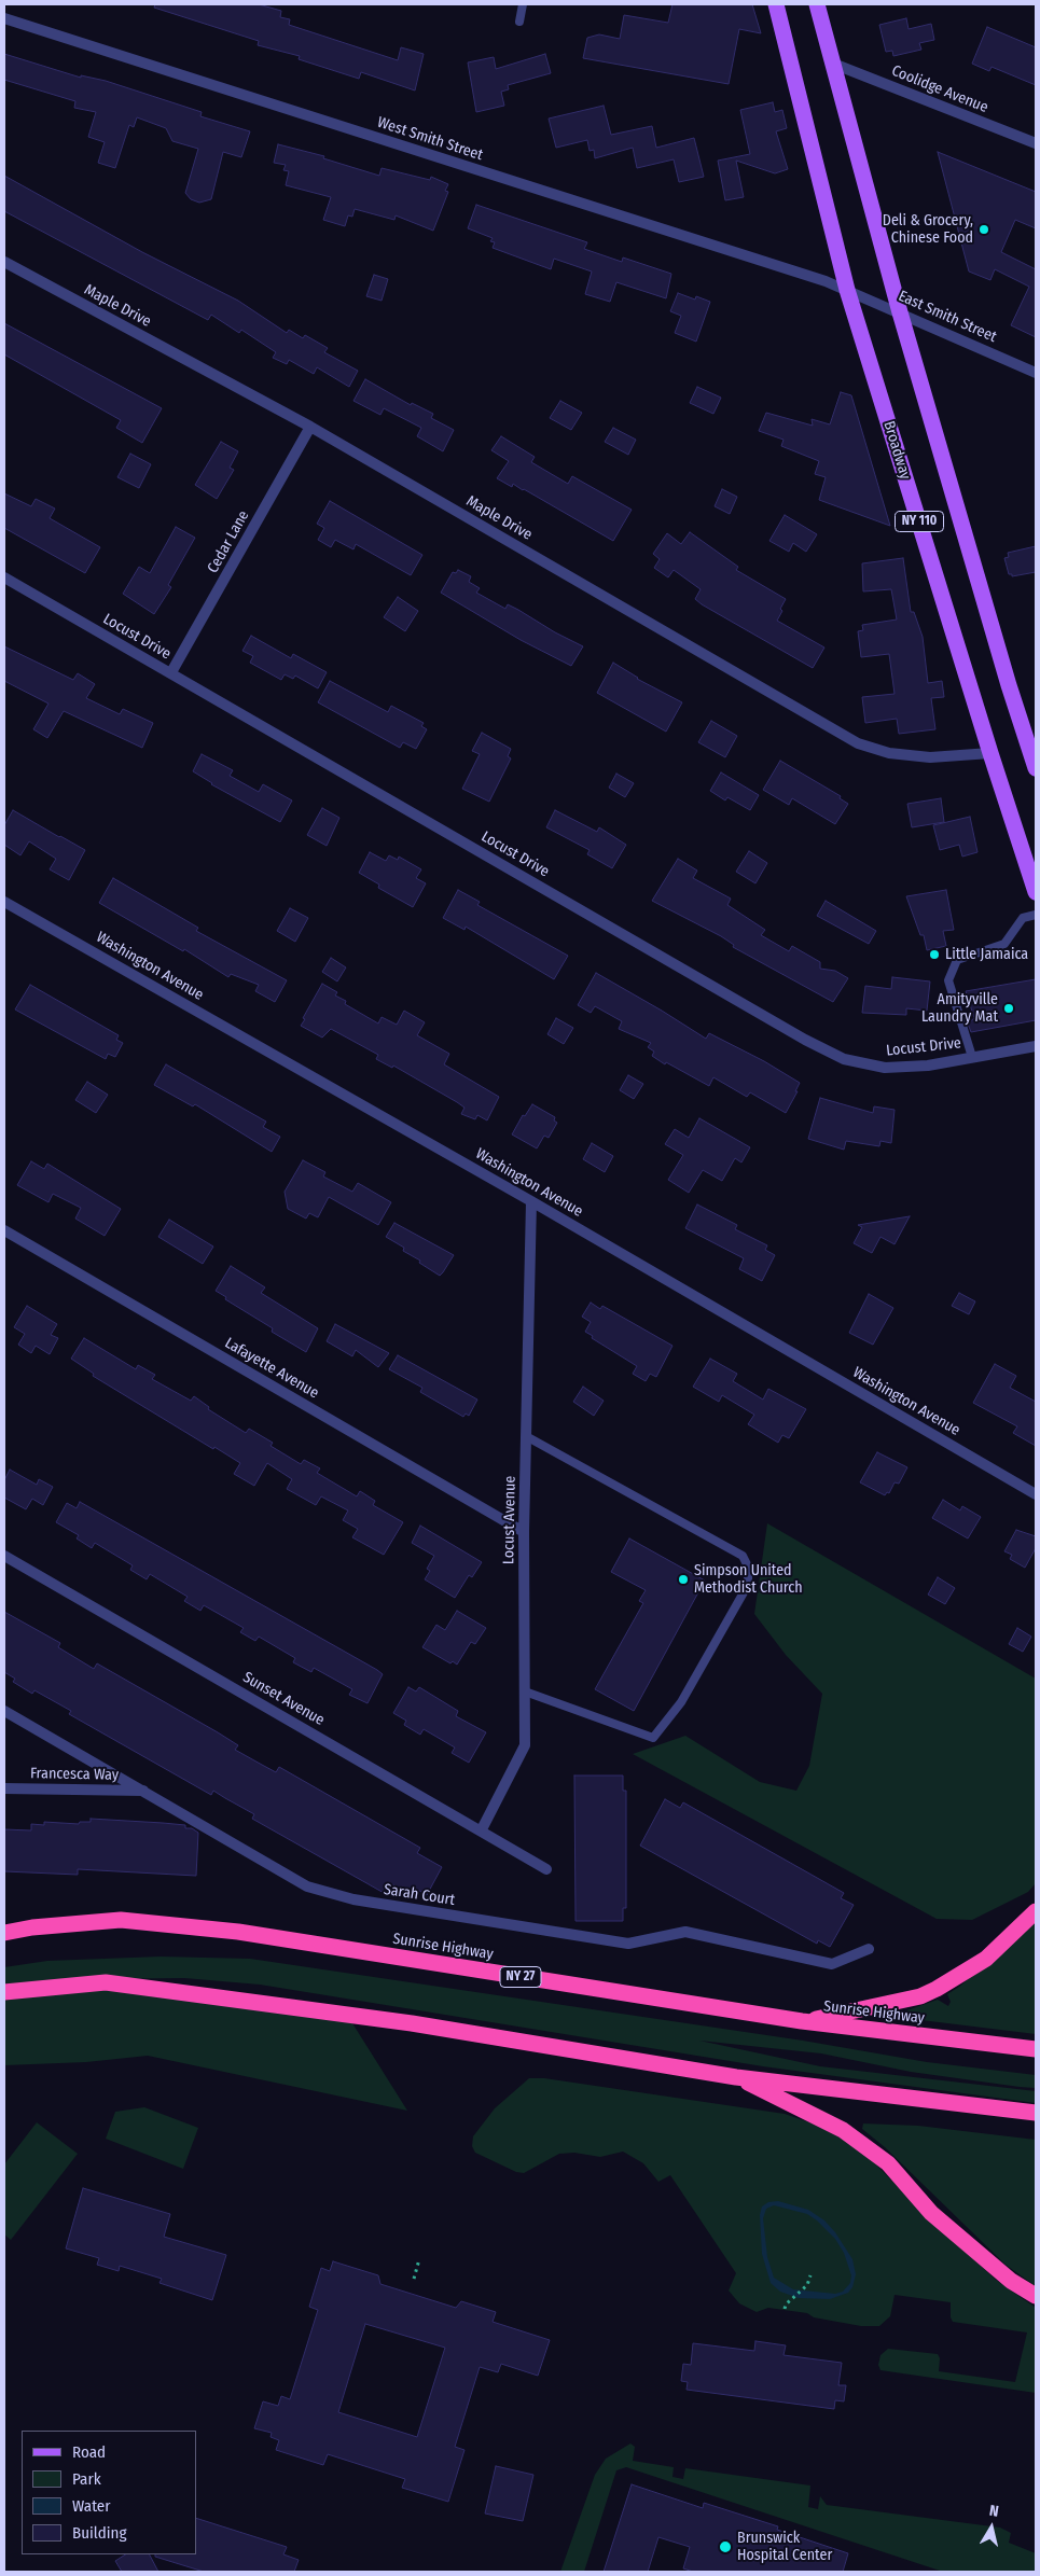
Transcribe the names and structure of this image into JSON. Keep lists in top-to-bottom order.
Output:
{
  "streets": {
    "highway": ["Sunrise Highway", "NY 27"],
    "main road": ["Broadway", "NY 110"],
    "street": [
      "Coolidge Avenue",
      "West Smith Street",
      "Maple Drive",
      "East Smith Street",
      "Cedar Lane",
      "Locust Drive",
      "Washington Avenue",
      "Lafayette Avenue",
      "Locust Avenue",
      "Sunset Avenue",
      "Francesca Way",
      "Sarah Court"
    ]
  },
  "crossings": [
    ["Coolidge Avenue", "NY 110"],
    ["West Smith Street", "East Smith Street"],
    ["West Smith Street", "Broadway"],
    ["Maple Drive", "Broadway"],
    ["Maple Drive", "Cedar Lane"],
    ["East Smith Street", "Broadway"],
    ["East Smith Street", "NY 110"],
    ["Cedar Lane", "Locust Drive"],
    ["Washington Avenue", "Locust Avenue"],
    ["Lafayette Avenue", "Locust Avenue"],
    ["Locust Avenue", "Sunset Avenue"],
    ["Francesca Way", "Sarah Court"]
  ],
  "places": [
    "Deli & Grocery, Chinese Food",
    "Little Jamaica",
    "Amityville Laundry Mat",
    "Simpson United Methodist Church",
    "Brunswick Hospital Center"
  ],
  "legend": [
    "Road",
    "Park",
    "Water",
    "Building"
  ],
  "north": "top"
}
